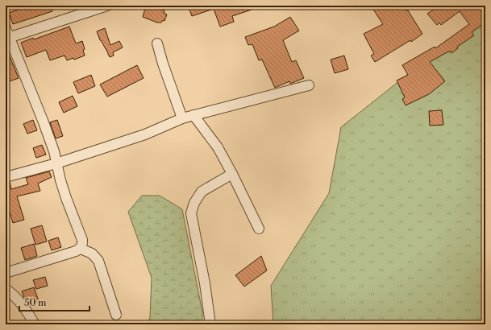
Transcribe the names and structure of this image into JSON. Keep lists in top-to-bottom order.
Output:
{
  "scale_bar": "50 m"
}
